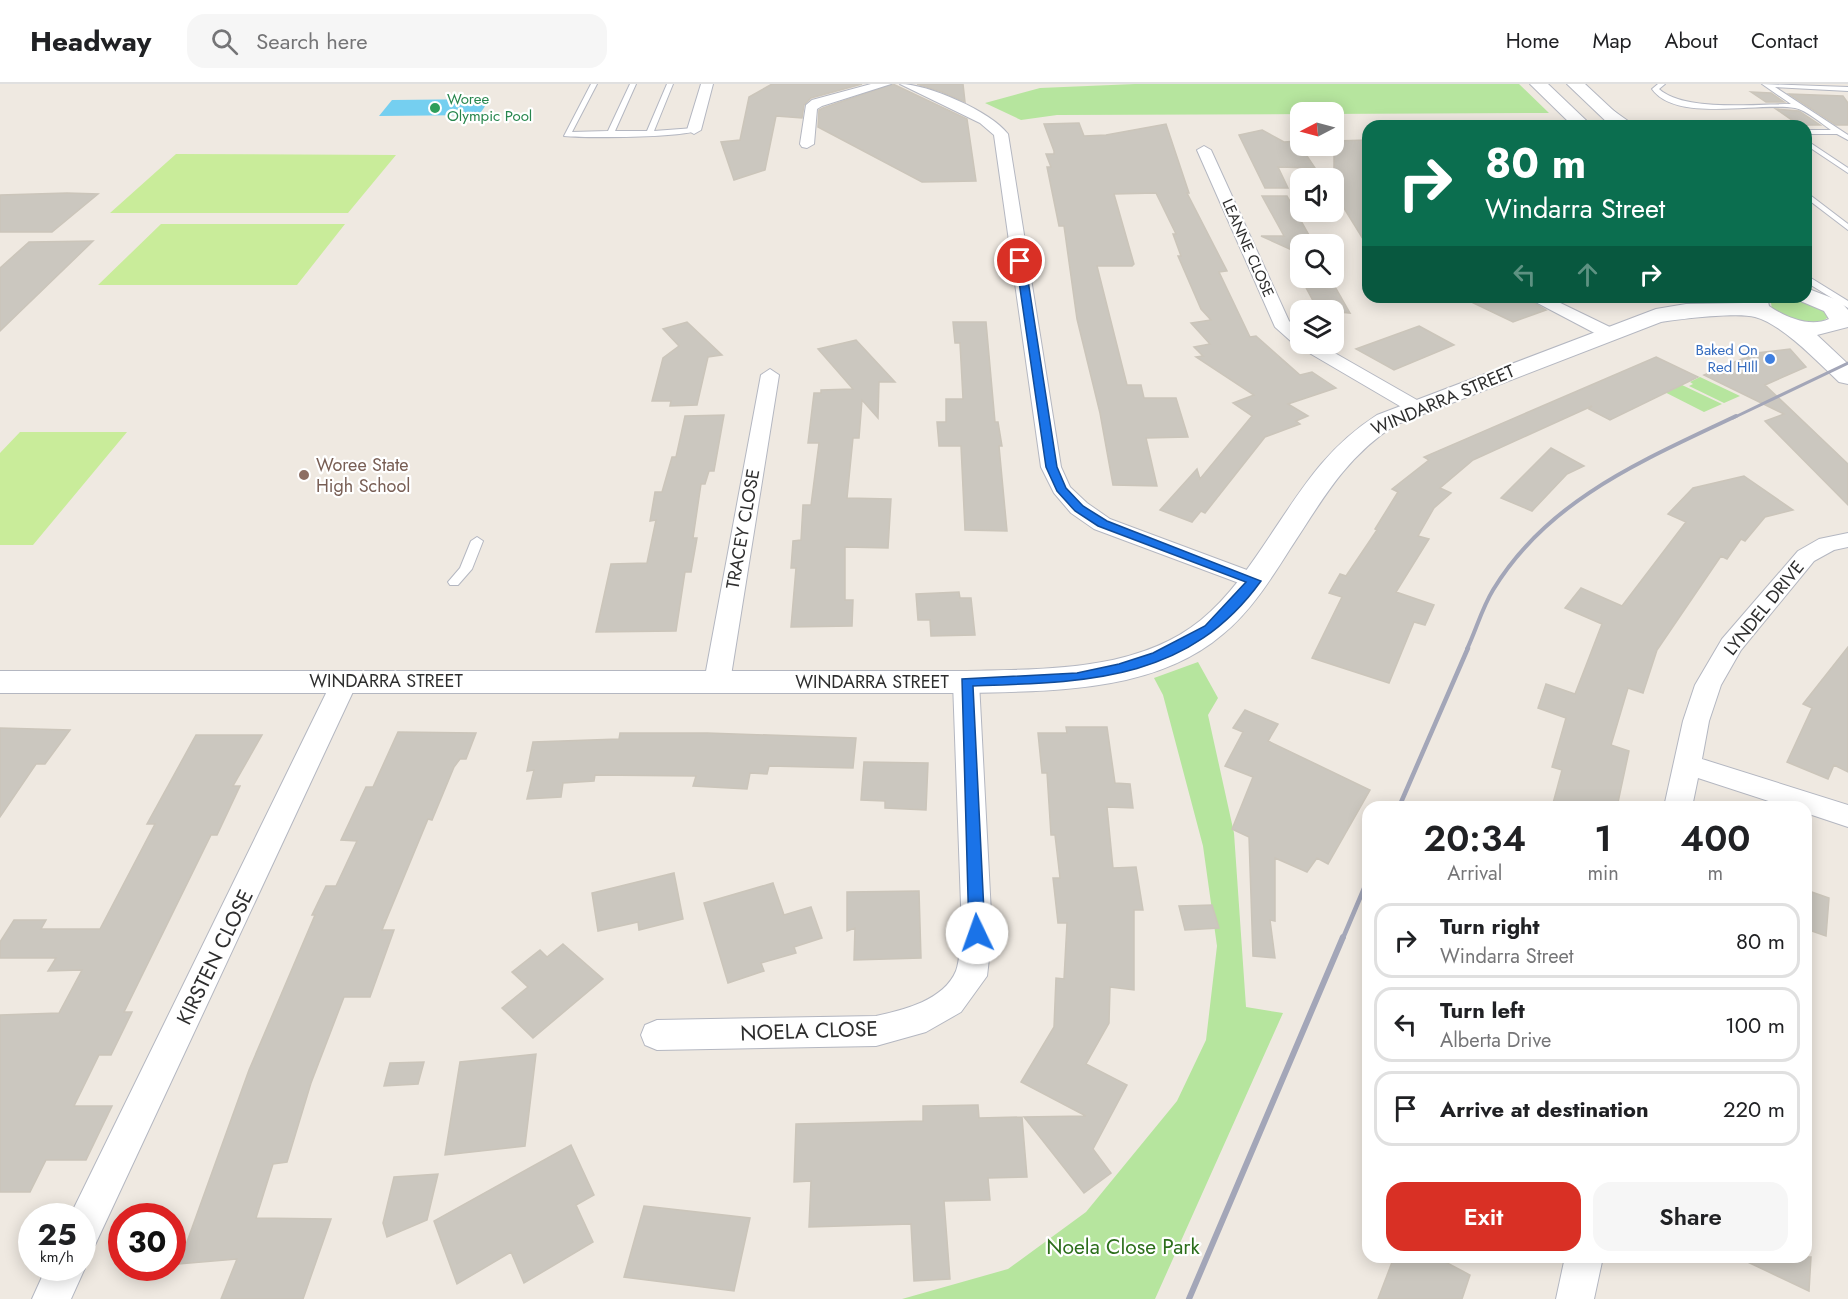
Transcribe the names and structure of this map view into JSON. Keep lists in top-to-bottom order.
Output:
{
  "streets": {
    "street": [
      "LEANNE CLOSE",
      "WINDARRA STREET",
      "TRACEY CLOSE",
      "LYNDEL DRIVE",
      "KIRSTEN CLOSE",
      "NOELA CLOSE"
    ]
  },
  "crossings": [
    ["WINDARRA STREET", "TRACEY CLOSE"],
    ["WINDARRA STREET", "KIRSTEN CLOSE"],
    ["WINDARRA STREET", "NOELA CLOSE"]
  ],
  "parks": ["Noela Close Park"],
  "places": ["Woree Olympic Pool", "Baked On Red HIll", "Woree State High School"],
  "north": "left",
  "page": {
    "header": "Headway",
    "search": "Search here",
    "nav": [
      "Home",
      "Map",
      "About",
      "Contact"
    ],
    "turn": ["80 m", "Windarra Street"],
    "eta": [
      "20:34",
      "Arrival",
      "1",
      "min",
      "400",
      "m"
    ],
    "list": [
      {
        "name": "Turn right",
        "note": "Windarra Street",
        "value": "80 m"
      },
      {
        "name": "Turn left",
        "note": "Alberta Drive",
        "value": "100 m"
      },
      {
        "name": "Arrive at destination",
        "value": "220 m"
      }
    ],
    "buttons": ["Exit", "Share"],
    "speed": "25 km/h",
    "limit": "30"
  }
}
